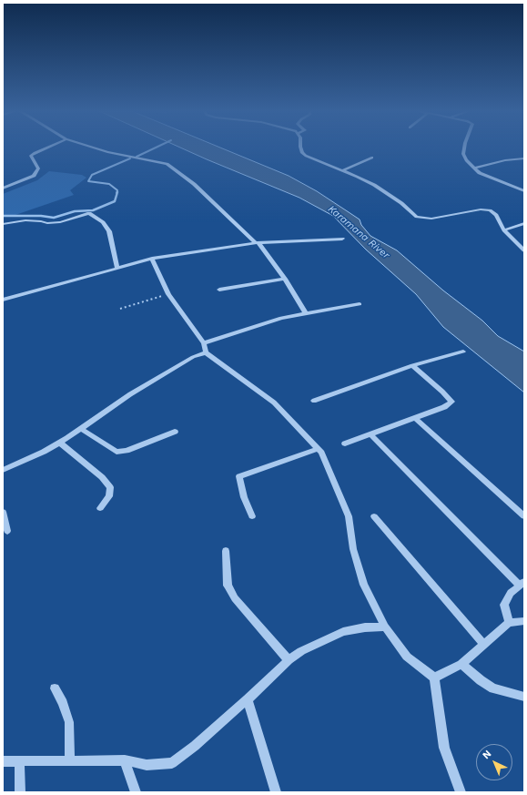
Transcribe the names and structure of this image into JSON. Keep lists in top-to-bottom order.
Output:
{
  "water": ["Karamana River"],
  "north": "top left"
}
